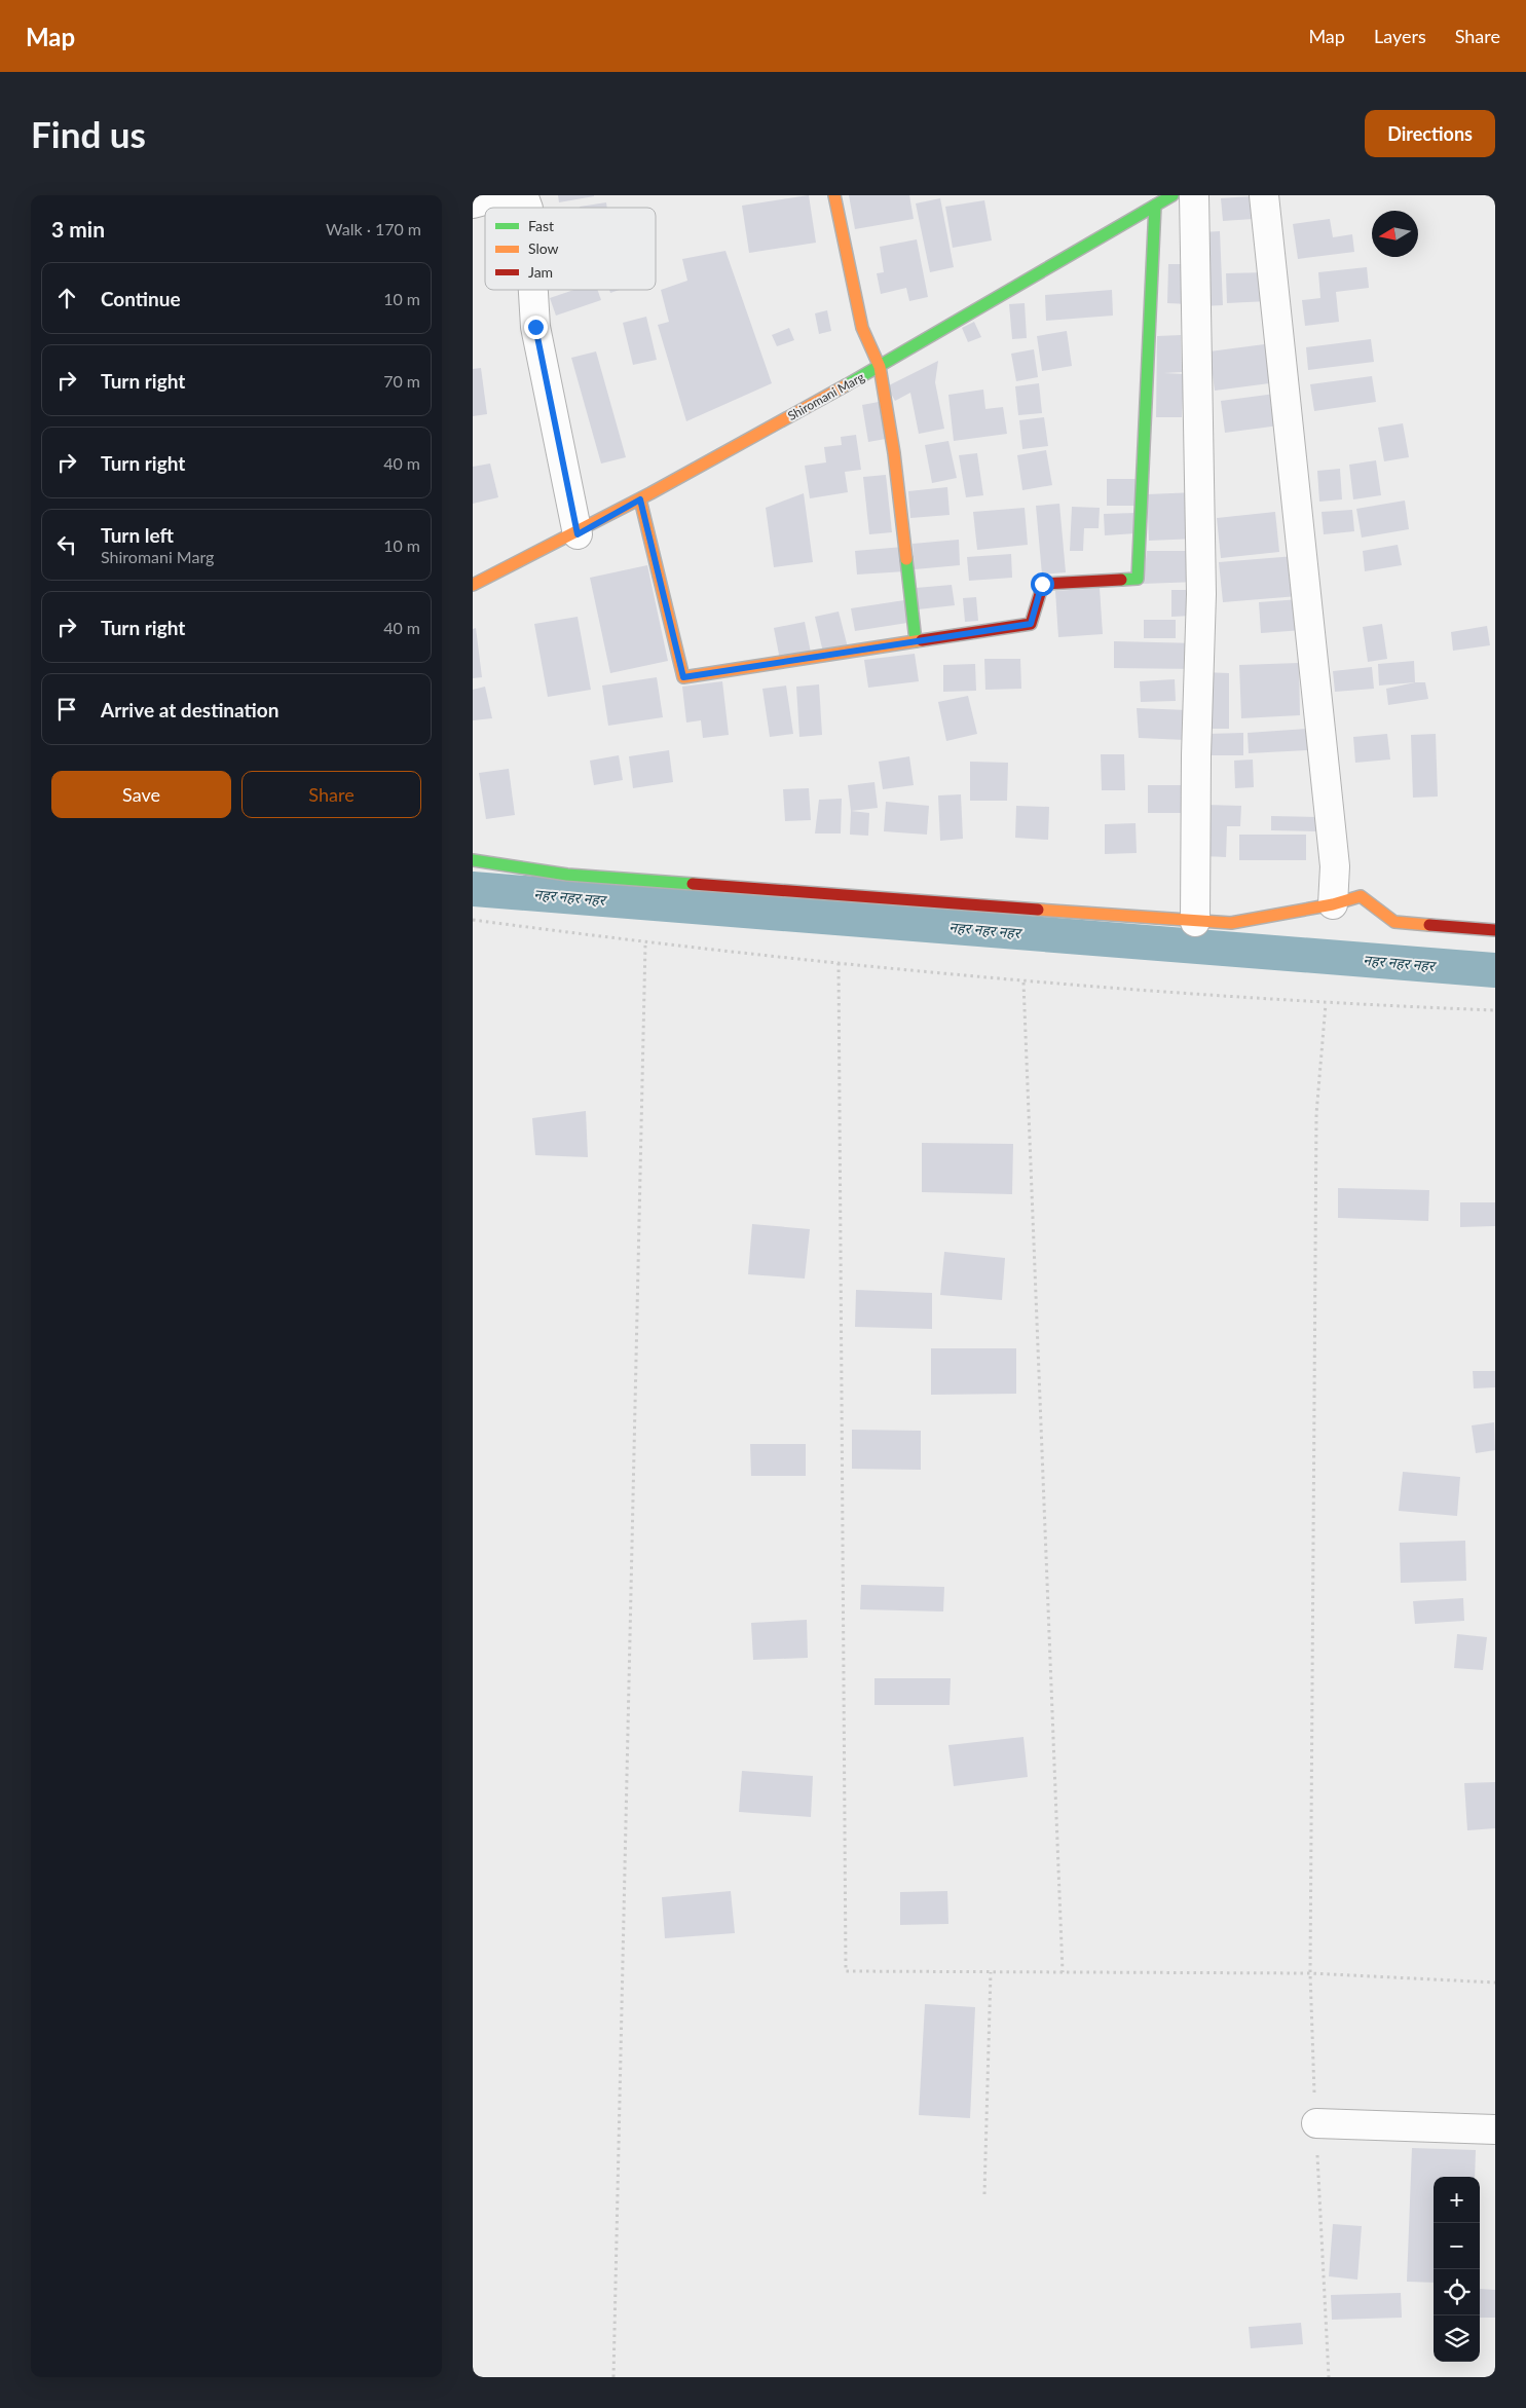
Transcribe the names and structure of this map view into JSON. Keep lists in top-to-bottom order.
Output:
{
  "streets": {
    "street": ["Shiromani Marg"]
  },
  "water": ["नहर नहर नहर"],
  "legend": ["Fast", "Slow", "Jam"],
  "north": "left",
  "page": {
    "header": "Map",
    "nav": ["Map", "Layers", "Share"],
    "buttons": [
      "Directions",
      ["Save", "Share"]
    ],
    "title": "Find us",
    "heading": ["3 min", "Walk · 170 m"],
    "list": [
      ["Continue", "10 m"],
      ["Turn right", "70 m"],
      ["Turn right", "40 m"],
      ["Turn left", "Shiromani Marg", "10 m"],
      ["Turn right", "40 m"],
      "Arrive at destination"
    ],
    "map_buttons": ["+", "−"]
  }
}
